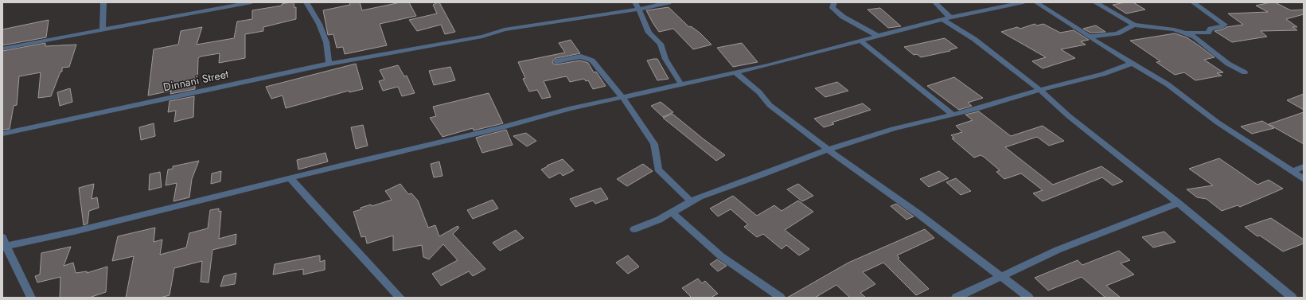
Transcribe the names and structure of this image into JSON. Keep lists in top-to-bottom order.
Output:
{
  "streets": {
    "street": ["Dinnani Street"]
  }
}
